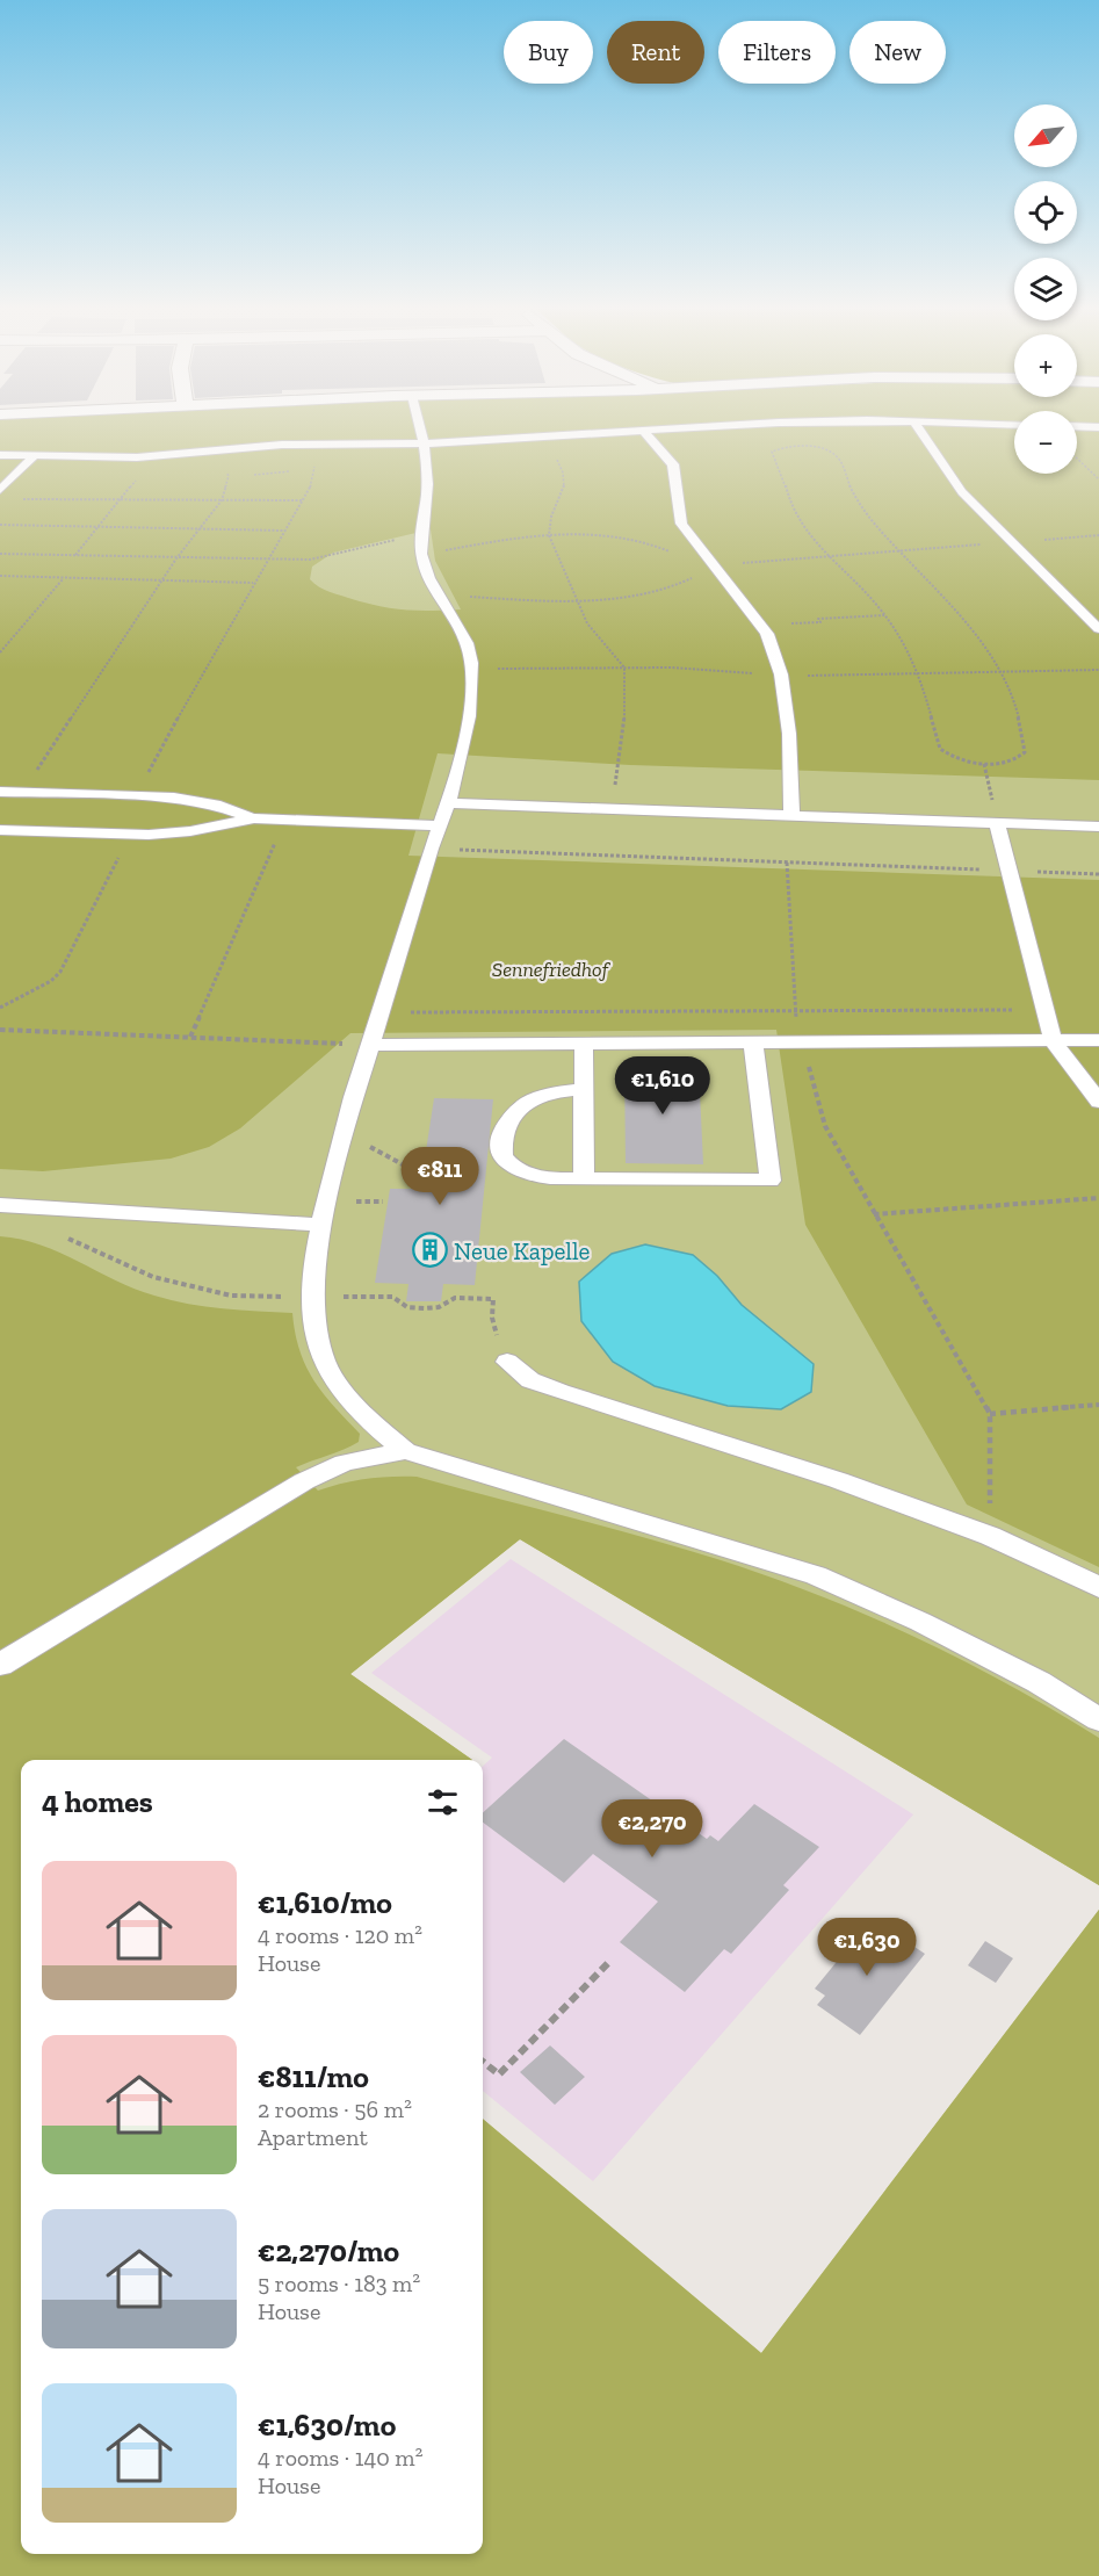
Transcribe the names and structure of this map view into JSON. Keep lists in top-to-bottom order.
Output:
{
  "parks": ["Sennefriedhof"],
  "places": {
    "building": ["Neue Kapelle"]
  },
  "north": "bottom left",
  "page": {
    "chip": [
      "Buy",
      "Rent",
      "Filters",
      "New"
    ],
    "map_buttons": ["+", "−"],
    "price": [
      "€1,610",
      "€811",
      "€2,270",
      "€1,630"
    ],
    "heading": "4 homes",
    "list": [
      {
        "name": "€1,610/mo",
        "note": "4 rooms · 120 m² · House"
      },
      {
        "name": "€811/mo",
        "note": "2 rooms · 56 m² · Apartment"
      },
      {
        "name": "€2,270/mo",
        "note": "5 rooms · 183 m² · House"
      },
      {
        "name": "€1,630/mo",
        "note": "4 rooms · 140 m² · House"
      }
    ]
  }
}
